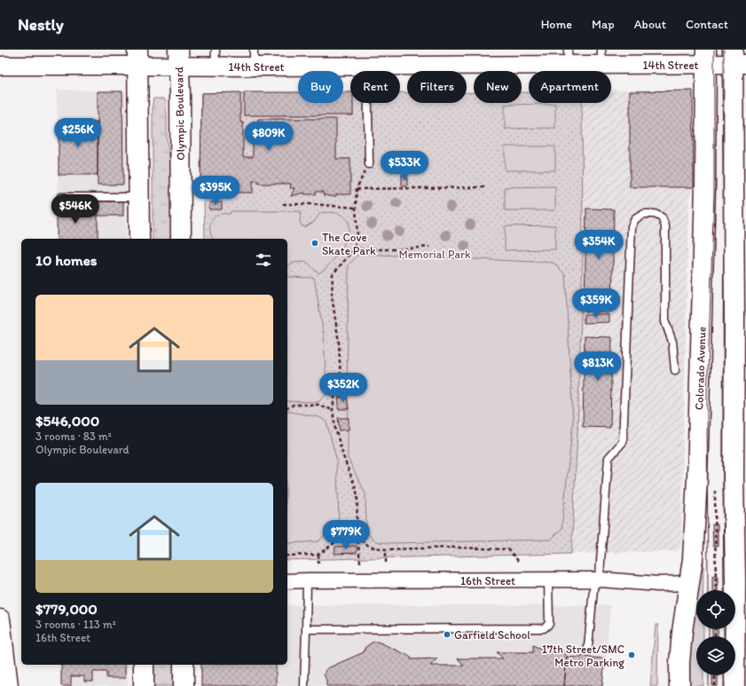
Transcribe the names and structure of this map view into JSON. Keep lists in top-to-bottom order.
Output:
{
  "streets": {
    "main road": ["Olympic Boulevard", "Colorado Avenue"],
    "street": ["14th Street", "16th Street"]
  },
  "crossings": [
    ["14th Street", "Olympic Boulevard"],
    ["14th Street", "Colorado Avenue"],
    ["Colorado Avenue", "16th Street"]
  ],
  "parks": ["Memorial Park"],
  "places": ["The Cove Skate Park", "Garfield School", "17th Street/SMC Metro Parking"],
  "page": {
    "header": "Nestly",
    "nav": [
      "Home",
      "Map",
      "About",
      "Contact"
    ],
    "chip": [
      "Buy",
      "Rent",
      "Filters",
      "New",
      "Apartment"
    ],
    "price": [
      "$256K",
      "$809K",
      "$533K",
      "$395K",
      "$546K",
      "$354K",
      "$359K",
      "$813K",
      "$352K",
      "$779K"
    ],
    "heading": "10 homes",
    "list": [
      {
        "name": "$546,000",
        "note": "3 rooms · 83 m² · Olympic Boulevard"
      },
      {
        "name": "$779,000",
        "note": "3 rooms · 113 m² · 16th Street"
      }
    ]
  }
}
